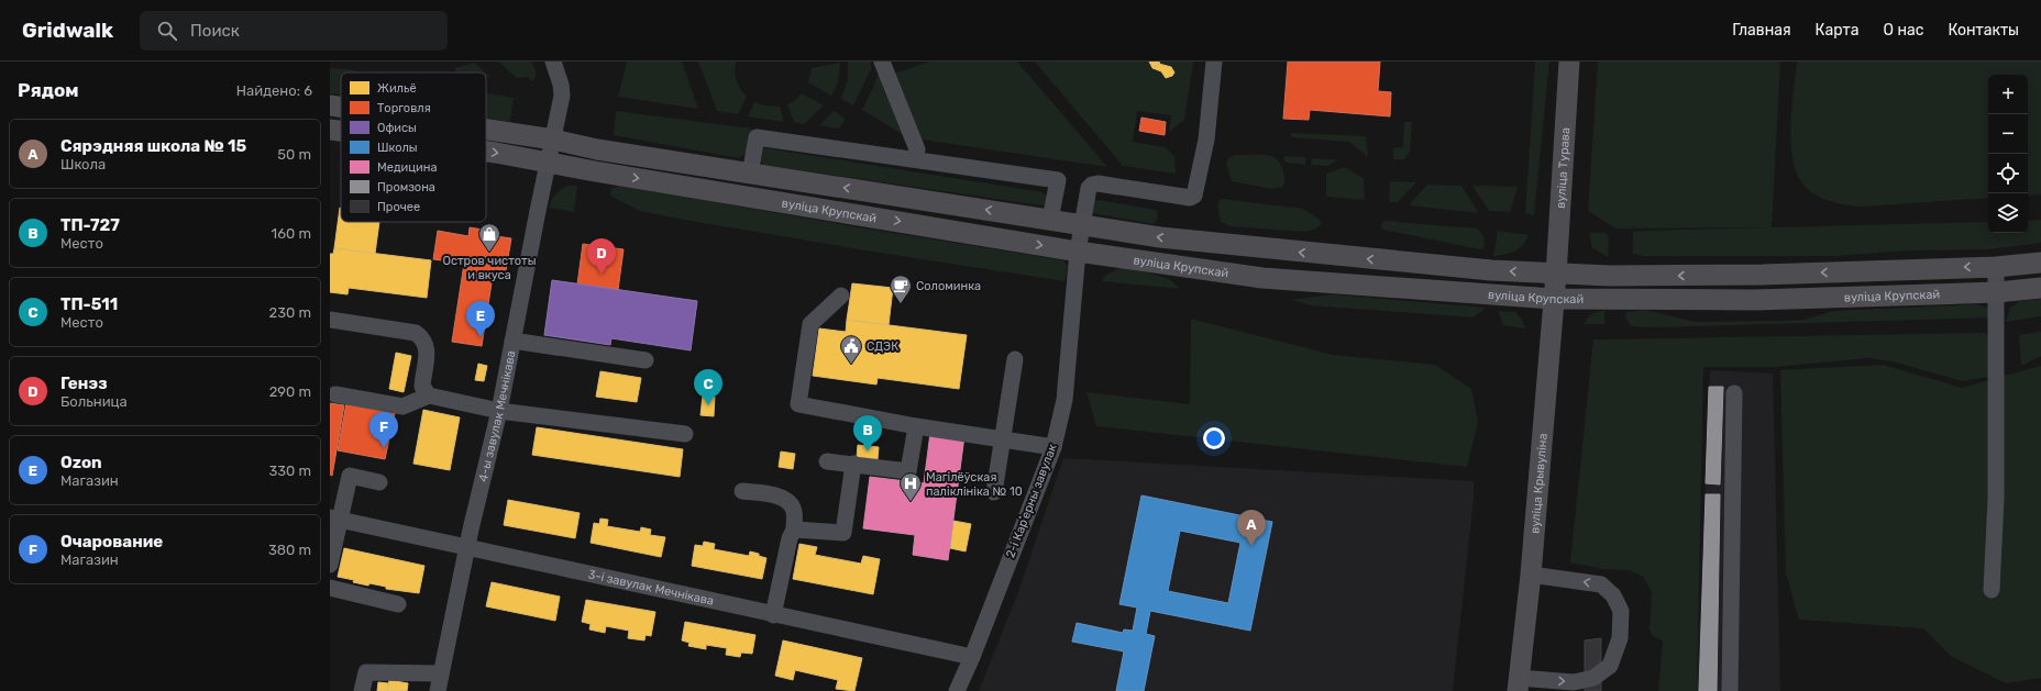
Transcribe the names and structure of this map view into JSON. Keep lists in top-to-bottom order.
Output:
{
  "streets": {
    "main road": ["вуліца Турава", "вуліца Крупскай", "вуліца Крывуліна"],
    "street": ["4-ы завулак Мечнікава", "2-і Карʼерны завулак", "3-і завулак Мечнікава"]
  },
  "crossings": [
    ["вуліца Турава", "вуліца Крупскай"],
    ["вуліца Турава", "вуліца Крывуліна"],
    ["вуліца Крупскай", "4-ы завулак Мечнікава"],
    ["вуліца Крупскай", "вуліца Крывуліна"],
    ["вуліца Крупскай", "2-і Карʼерны завулак"],
    ["4-ы завулак Мечнікава", "3-і завулак Мечнікава"],
    ["2-і Карʼерны завулак", "3-і завулак Мечнікава"]
  ],
  "places": {
    "shop": ["Остров чистоты и вкуса"],
    "cafe": ["Соломинка"],
    "public building": ["СДЭК"],
    "hospital": ["Магілёўская паліклініка № 10"]
  },
  "legend": [
    "Жильё",
    "Торговля",
    "Офисы",
    "Школы",
    "Медицина",
    "Промзона",
    "Прочее"
  ],
  "page": {
    "header": "Gridwalk",
    "search": "Поиск",
    "nav": [
      "Главная",
      "Карта",
      "О нас",
      "Контакты"
    ],
    "heading": ["Рядом", "Найдено: 6"],
    "map_buttons": ["+", "−"],
    "list": [
      {
        "mark": "A",
        "name": "Сярэдняя школа № 15",
        "note": "Школа",
        "value": "50 m"
      },
      {
        "mark": "B",
        "name": "ТП-727",
        "note": "Место",
        "value": "160 m"
      },
      {
        "mark": "C",
        "name": "ТП-511",
        "note": "Место",
        "value": "230 m"
      },
      {
        "mark": "D",
        "name": "Генэз",
        "note": "Больница",
        "value": "290 m"
      },
      {
        "mark": "E",
        "name": "Ozon",
        "note": "Магазин",
        "value": "330 m"
      },
      {
        "mark": "F",
        "name": "Очарование",
        "note": "Магазин",
        "value": "380 m"
      }
    ],
    "pins": [
      "D",
      "E",
      "C",
      "F",
      "B",
      "A"
    ]
  }
}
